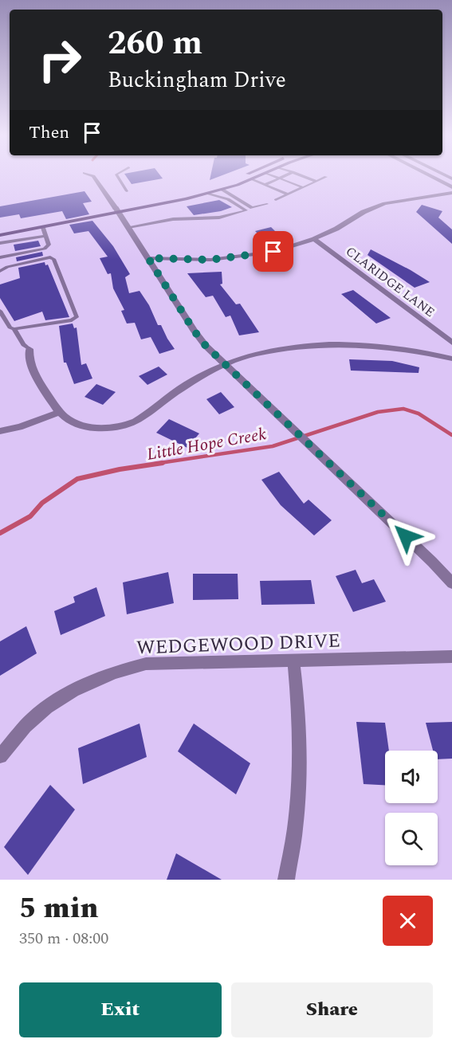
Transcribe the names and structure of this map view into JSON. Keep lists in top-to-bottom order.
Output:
{
  "streets": {
    "street": ["CLARIDGE LANE", "WEDGEWOOD DRIVE"]
  },
  "water": ["Little Hope Creek"],
  "page": {
    "turn": ["260 m", "Buckingham Drive"],
    "then": "Then",
    "heading": ["5 min", "350 m · 08:00"],
    "buttons": ["Exit", "Share"]
  }
}
